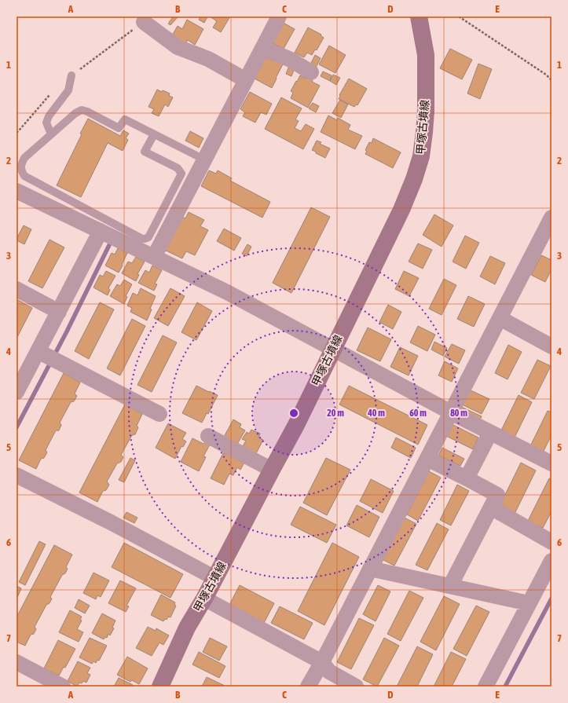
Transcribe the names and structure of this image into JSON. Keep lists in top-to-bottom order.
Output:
{
  "streets": {
    "main road": ["甲塚古墳線"]
  },
  "grid": {
    "columns": [
      "A",
      "B",
      "C",
      "D",
      "E"
    ],
    "rows": [
      "1",
      "2",
      "3",
      "4",
      "5",
      "6",
      "7"
    ]
  },
  "rings": [
    "20 m",
    "40 m",
    "60 m",
    "80 m"
  ]
}
